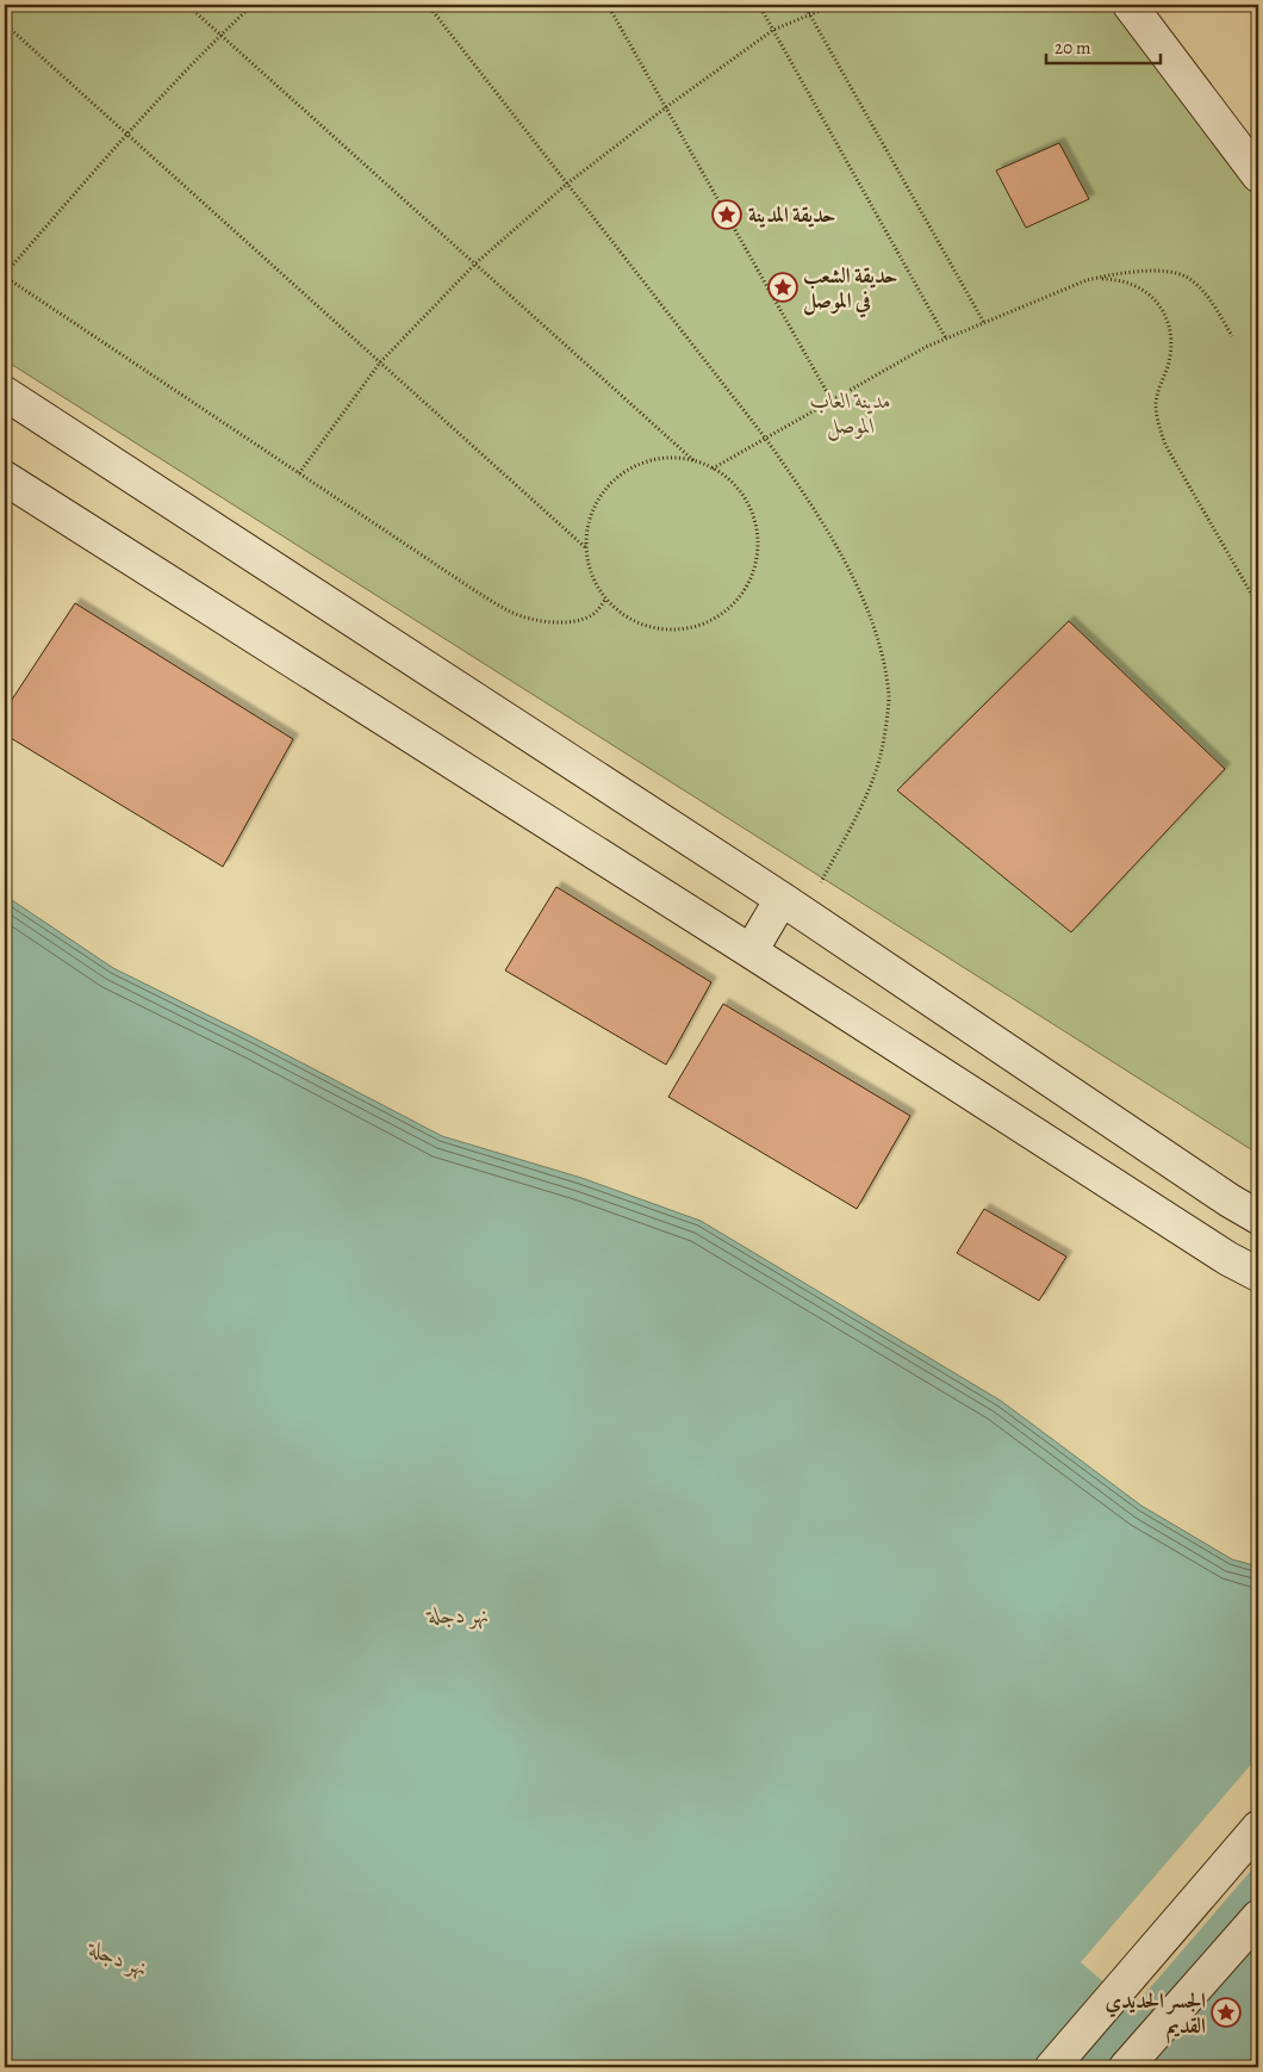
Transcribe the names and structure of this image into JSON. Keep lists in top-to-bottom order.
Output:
{
  "water": ["نهر دجلة"],
  "parks": ["مدينة العاب الموصل"],
  "places": {
    "place": ["حديقة المدينة", "حديقة الشعب في الموصل", "الجسر الحديدي القديم"]
  },
  "scale_bar": "20 m"
}
